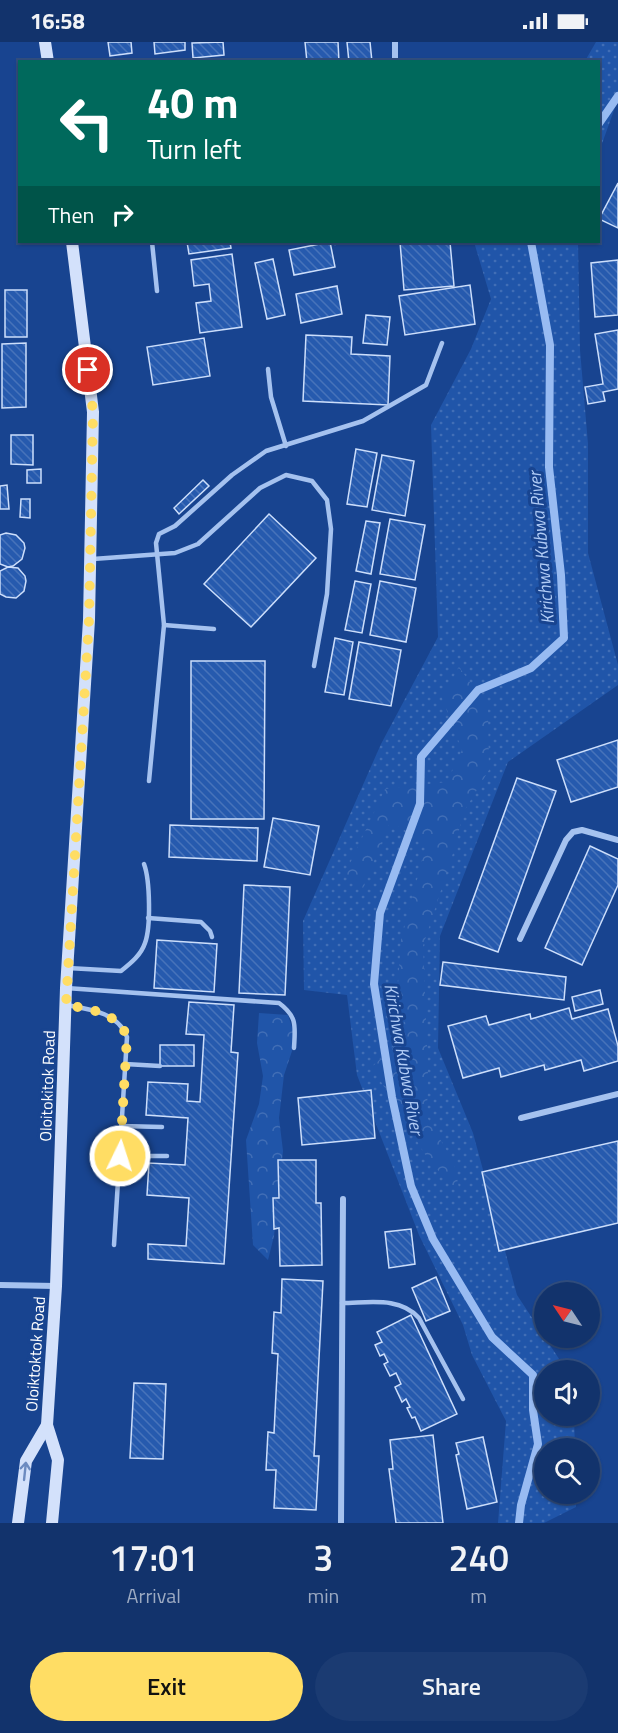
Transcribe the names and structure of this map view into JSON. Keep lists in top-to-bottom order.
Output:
{
  "streets": {
    "main road": ["Oloitokitok Road", "Oloiktoktok Road"]
  },
  "crossings": [
    ["Oloitokitok Road", "Oloiktoktok Road"]
  ],
  "water": ["Kirichwa Kubwa River"],
  "north": "top left",
  "page": {
    "status": "16:58",
    "turn": ["40 m", "Turn left"],
    "then": "Then",
    "eta": [
      "17:01",
      "Arrival",
      "3",
      "min",
      "240",
      "m"
    ],
    "buttons": ["Exit", "Share"]
  }
}
